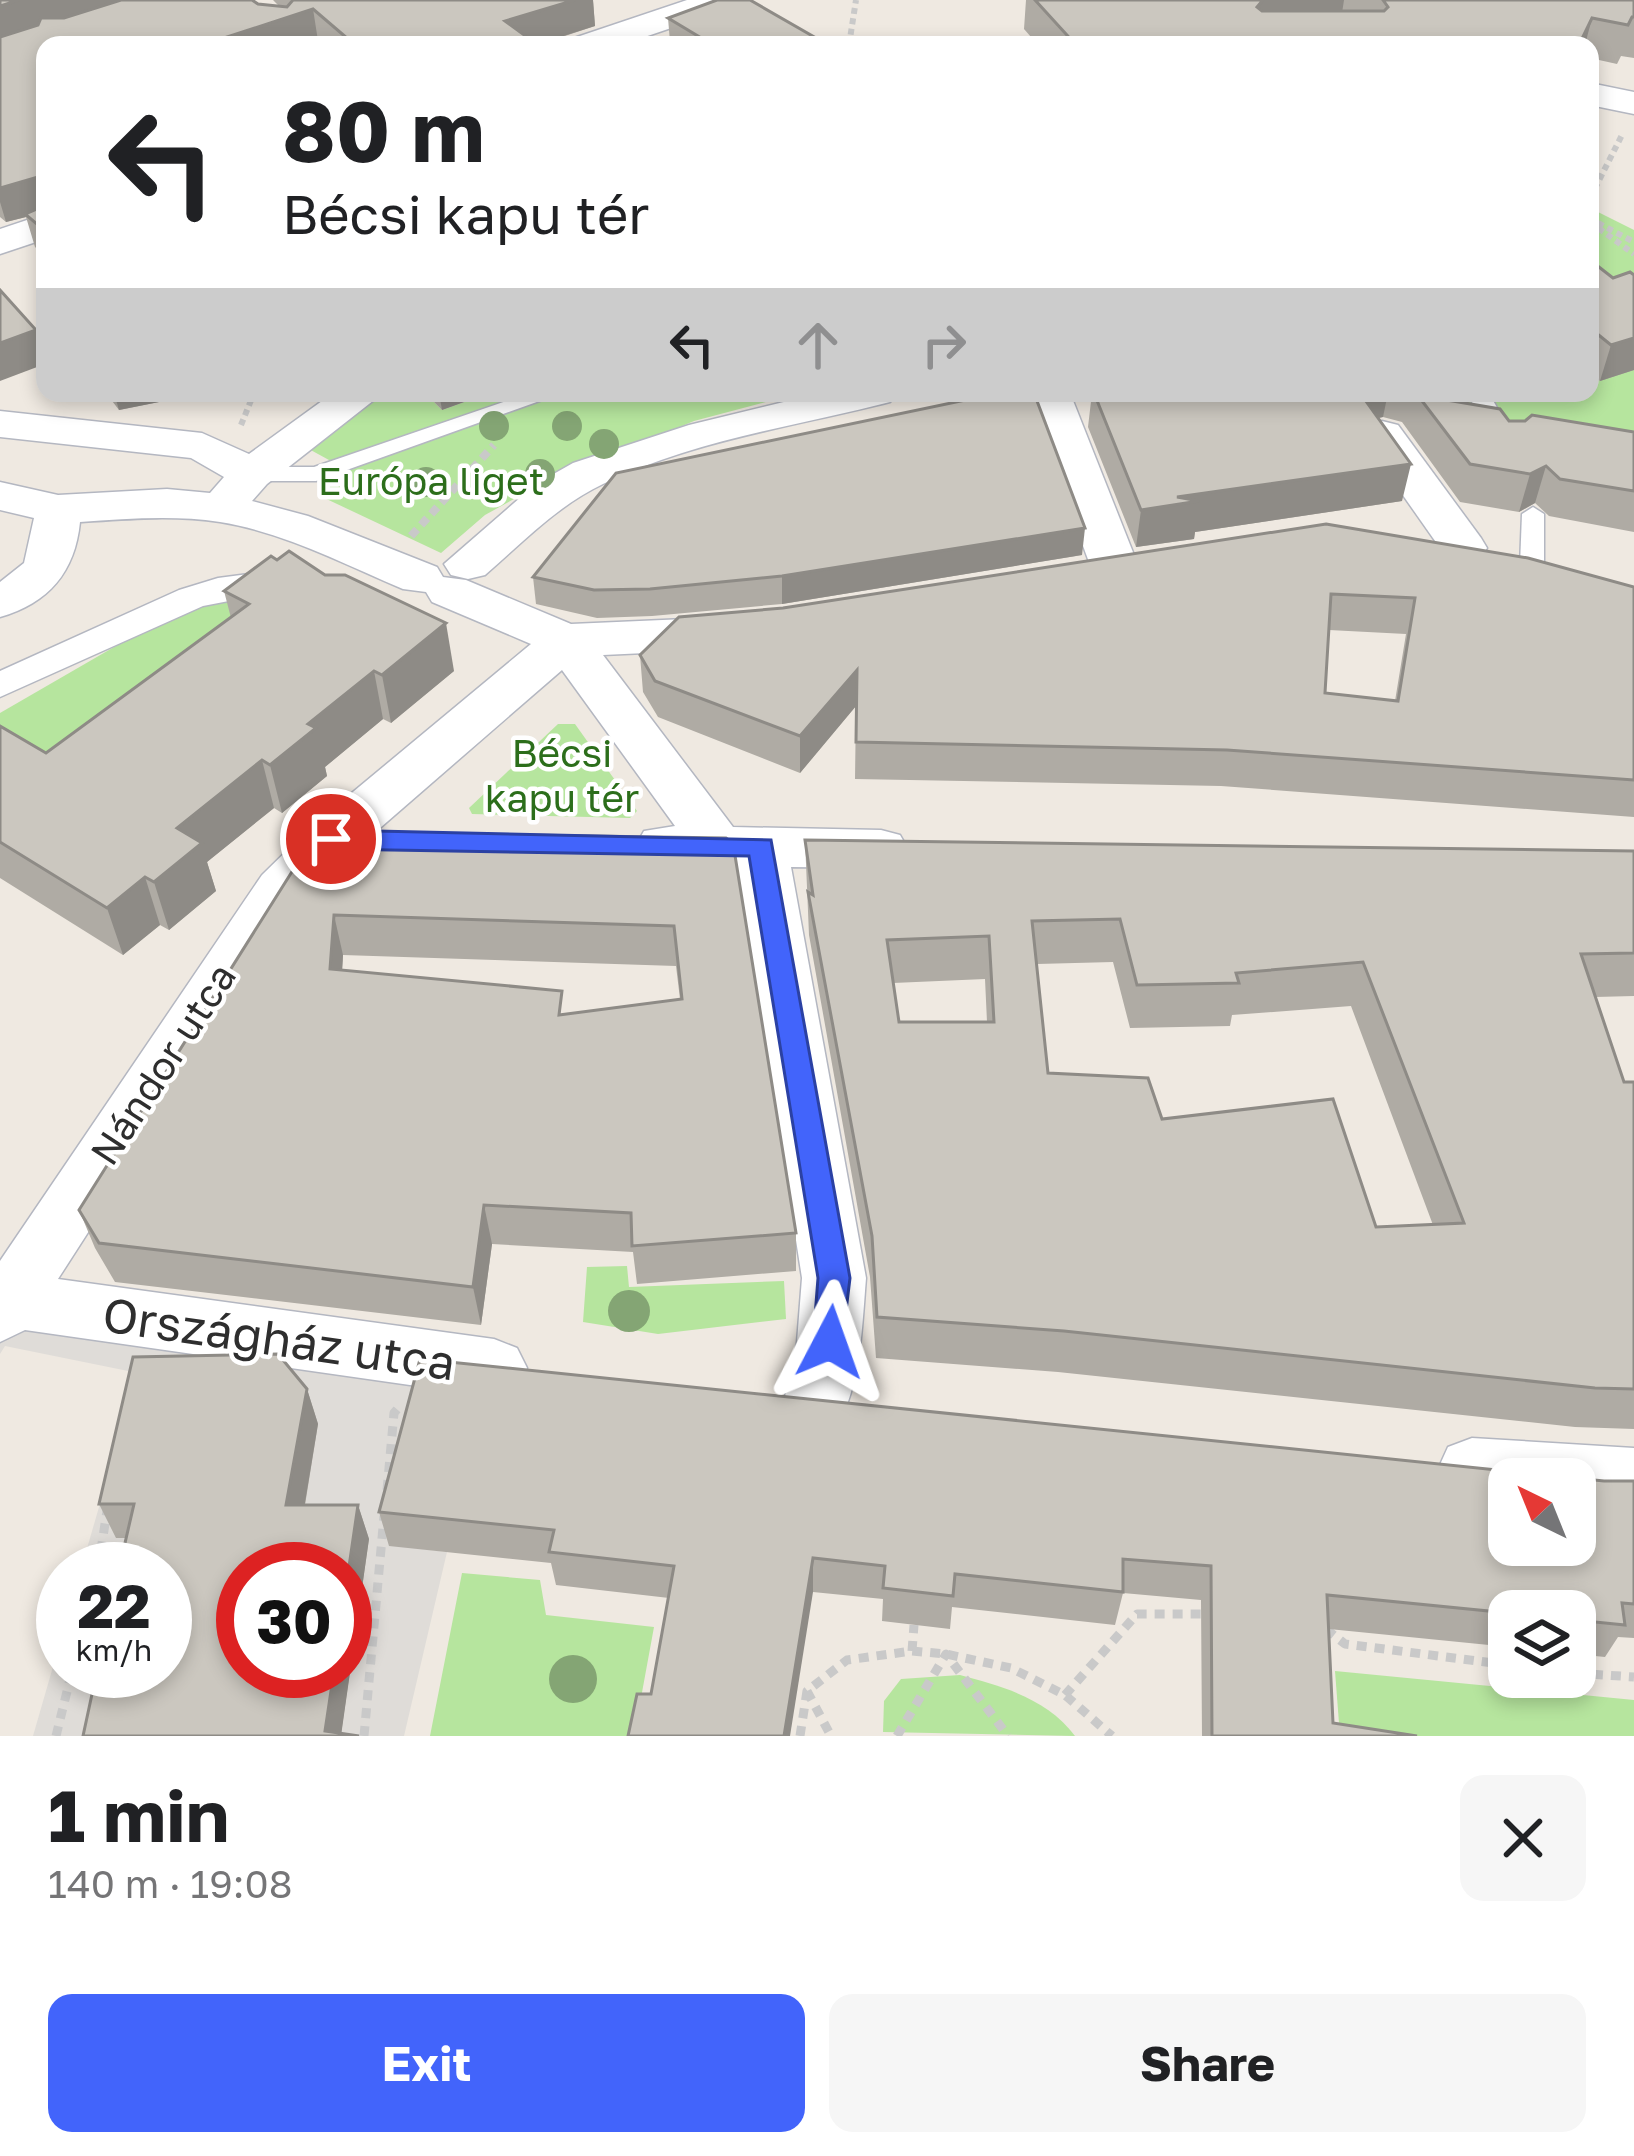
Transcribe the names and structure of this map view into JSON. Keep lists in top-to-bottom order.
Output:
{
  "streets": {
    "street": ["Nándor utca", "Országház utca"]
  },
  "crossings": [
    ["Nándor utca", "Országház utca"]
  ],
  "parks": ["Európa liget", "Bécsi kapu tér"],
  "north": "top left",
  "page": {
    "turn": ["80 m", "Bécsi kapu tér"],
    "speed": "22 km/h",
    "limit": "30",
    "heading": ["1 min", "140 m · 19:08"],
    "buttons": ["Exit", "Share"]
  }
}
